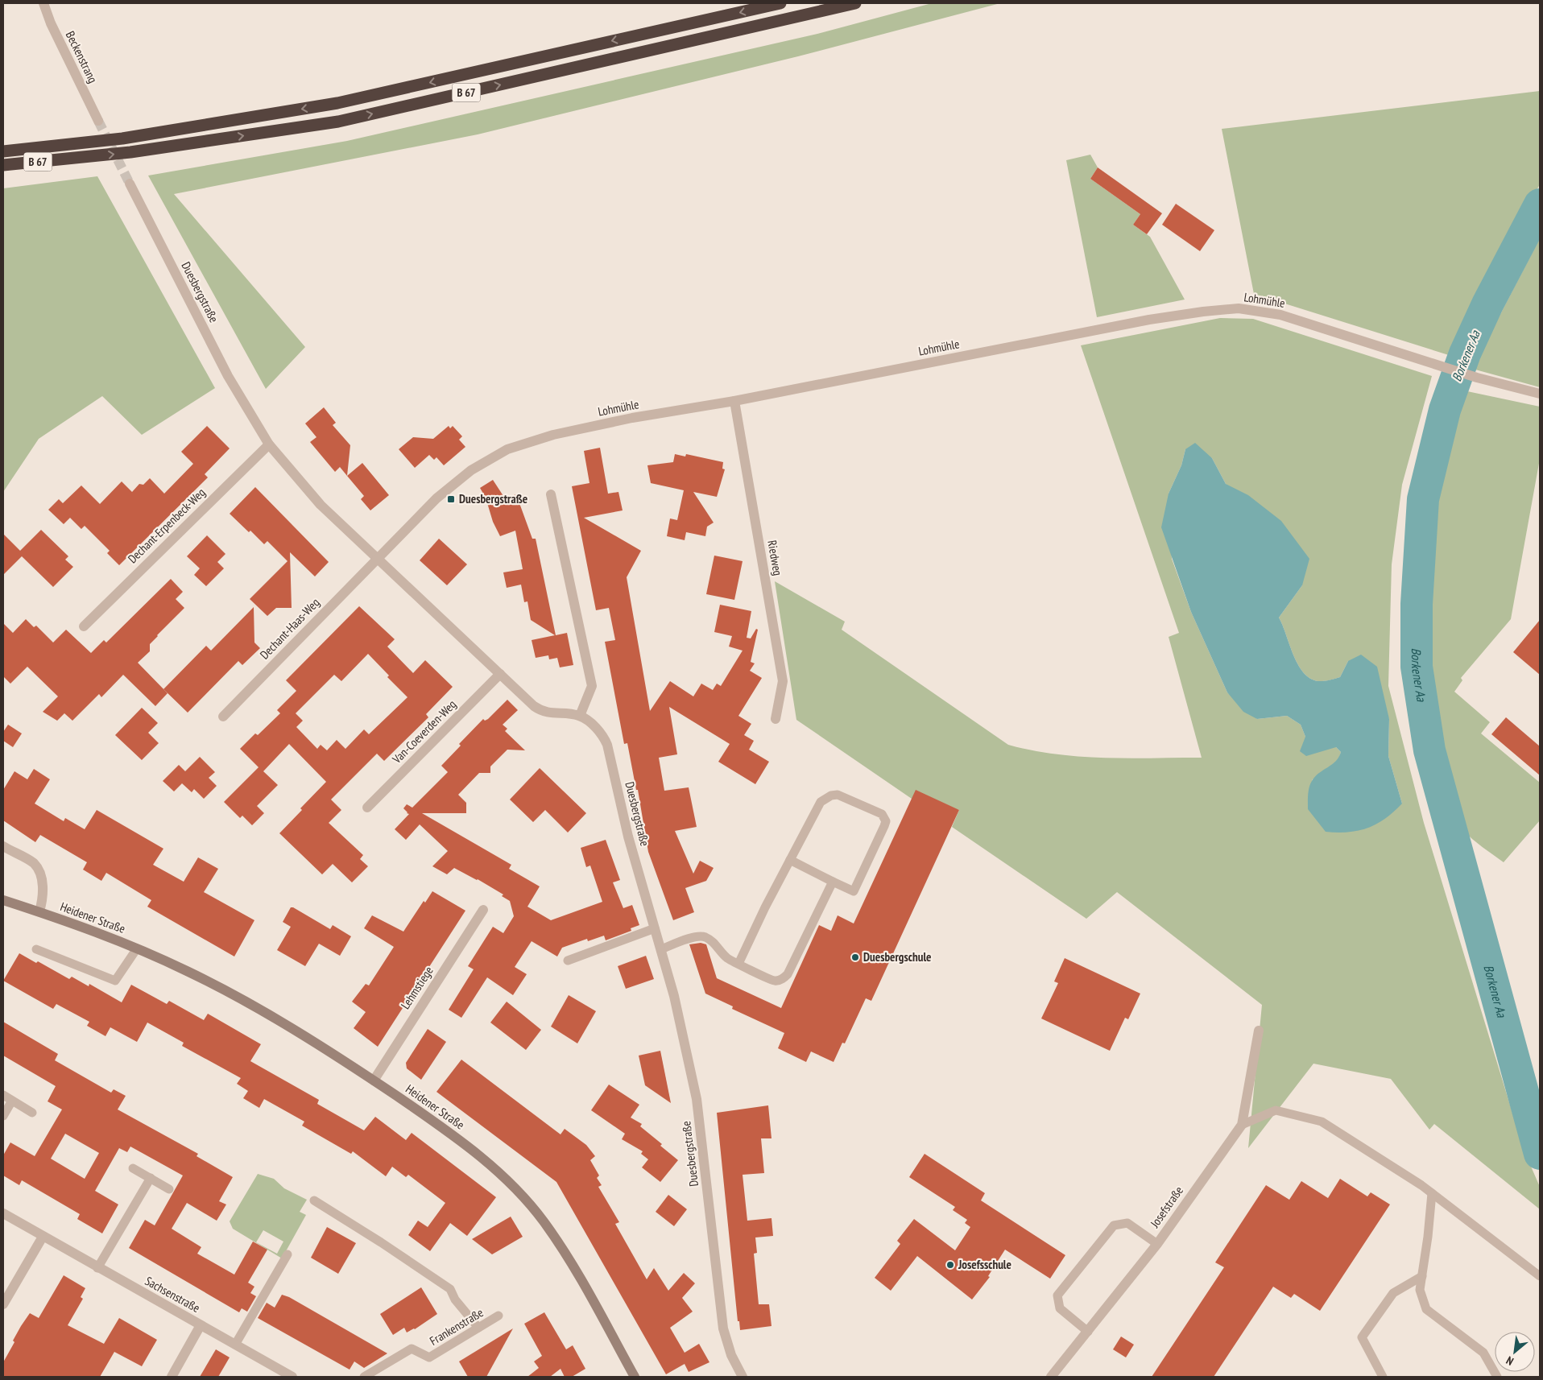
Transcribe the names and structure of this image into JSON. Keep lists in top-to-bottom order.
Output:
{
  "streets": {
    "highway": ["B 67"],
    "main road": ["Heidener Straße"],
    "street": [
      "Beckenstrang",
      "Duesbergstraße",
      "Lohmühle",
      "Dechant-Erpenbeck-Weg",
      "Riedweg",
      "Dechant-Haas-Weg",
      "Van-Coeverden-Weg",
      "Lehmstiege",
      "Josefstraße",
      "Sachsenstraße"
    ],
    "lane": ["Frankenstraße"]
  },
  "crossings": [
    ["Duesbergstraße", "Lohmühle"],
    ["Duesbergstraße", "Dechant-Erpenbeck-Weg"],
    ["Duesbergstraße", "Dechant-Haas-Weg"],
    ["Duesbergstraße", "Van-Coeverden-Weg"],
    ["Lohmühle", "Riedweg"],
    ["Lohmühle", "Dechant-Haas-Weg"],
    ["Heidener Straße", "Lehmstiege"]
  ],
  "water": ["Borkener Aa"],
  "places": {
    "transit": ["Duesbergstraße"],
    "other": ["Duesbergschule", "Josefsschule"]
  },
  "north": "bottom left"
}
